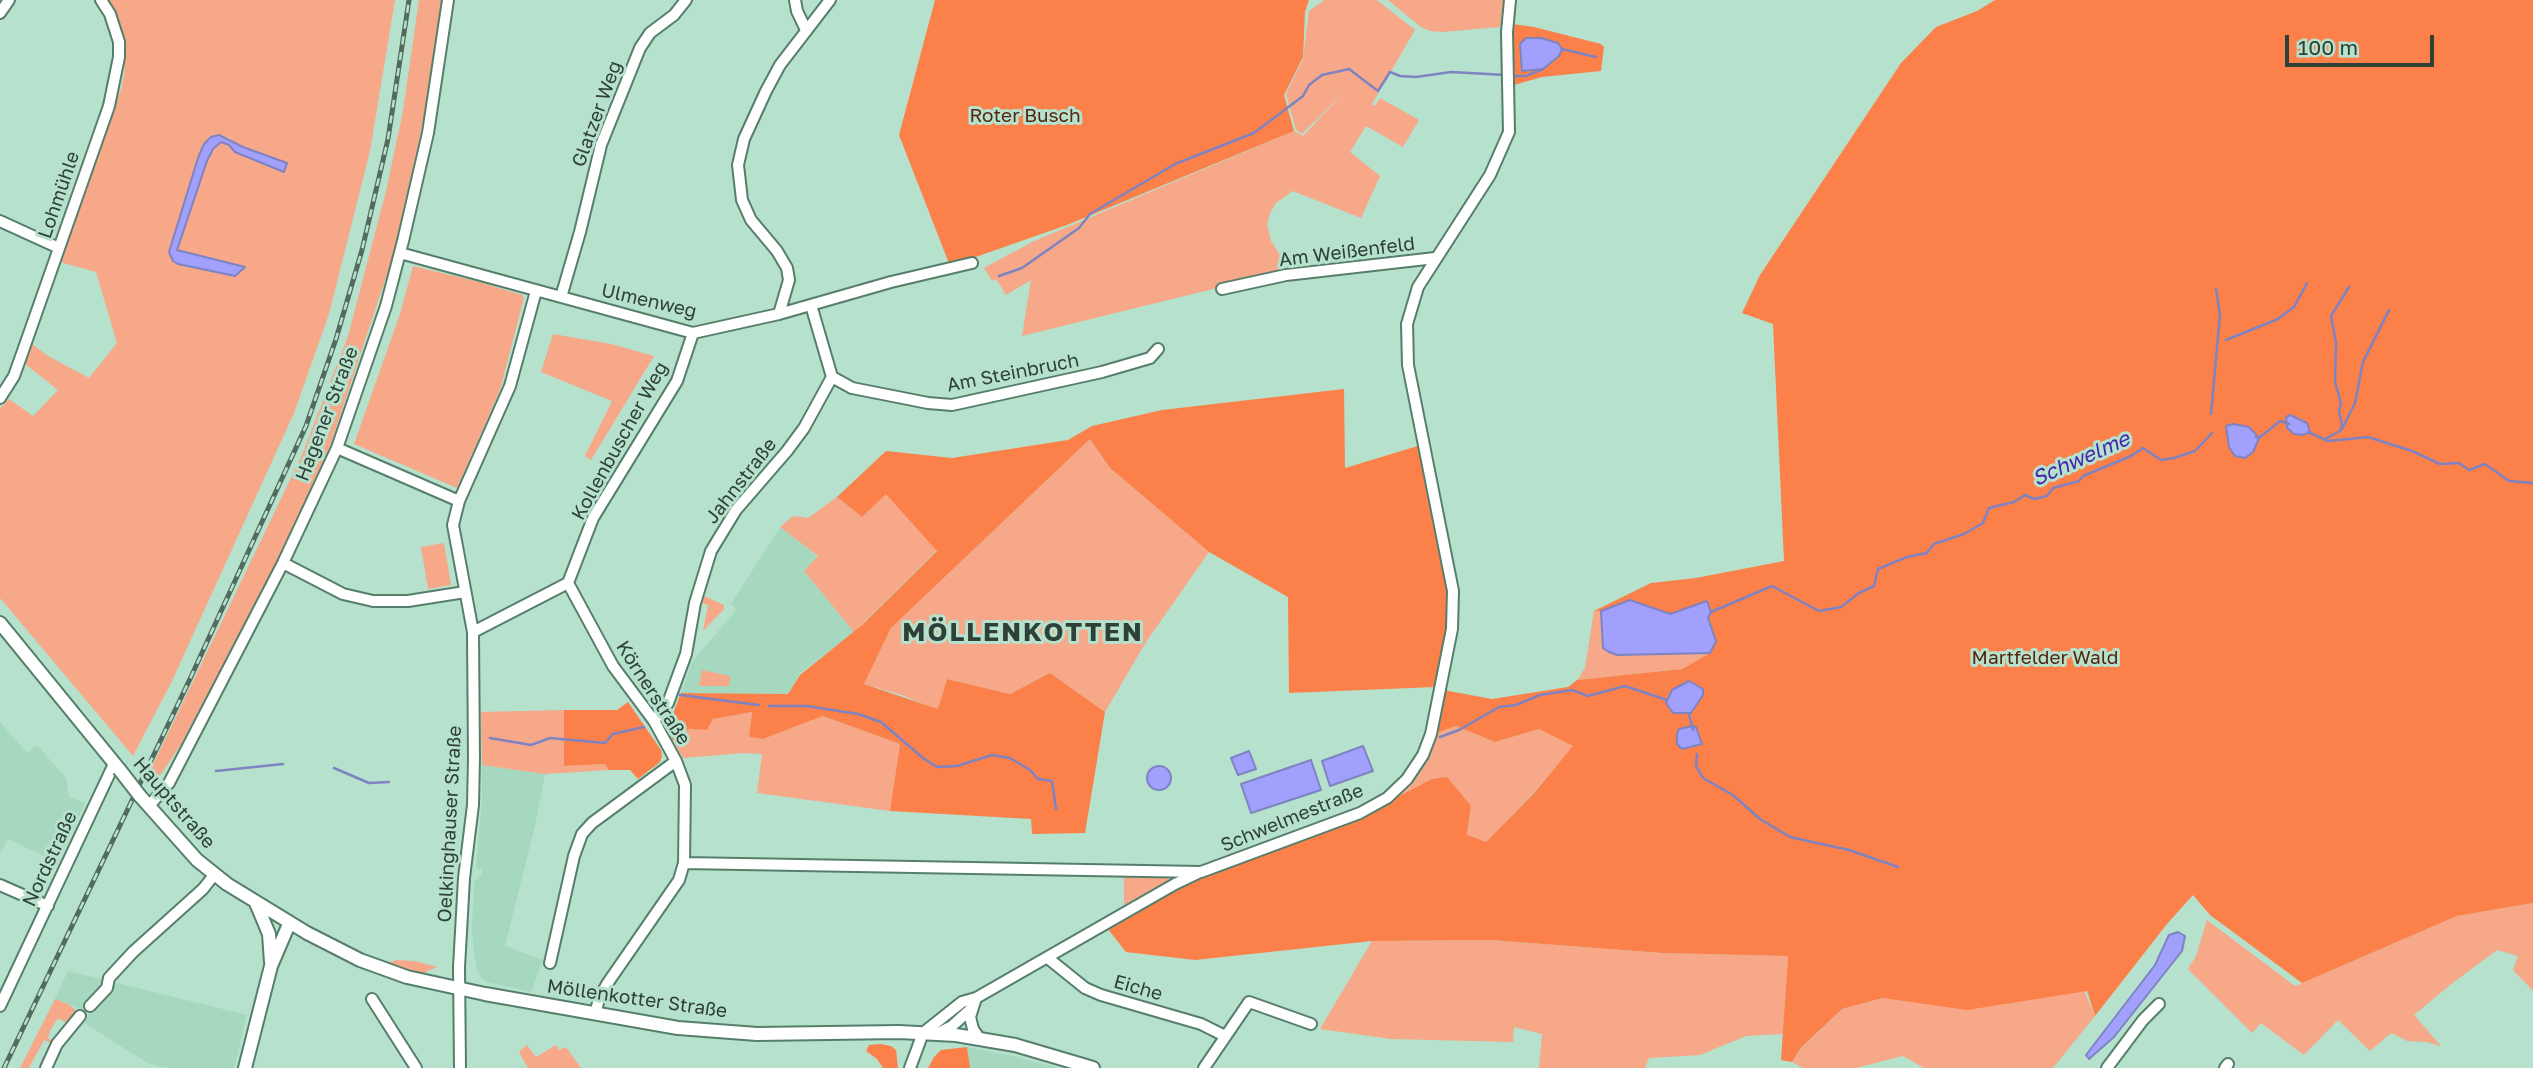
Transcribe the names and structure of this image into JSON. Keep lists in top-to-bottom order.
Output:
{
  "streets": {
    "main road": ["Hauptstraße", "Möllenkotter Straße"],
    "street": [
      "Glatzer Weg",
      "Lohmühle",
      "Am Weißenfeld",
      "Ulmenweg",
      "Am Steinbruch",
      "Hagener Straße",
      "Kollenbuscher Weg",
      "Jahnstraße",
      "Körnerstraße",
      "Schwelmestraße",
      "Oelkinghauser Straße",
      "Nordstraße",
      "Eiche"
    ]
  },
  "crossings": [
    ["Glatzer Weg", "Ulmenweg"],
    ["Am Weißenfeld", "Schwelmestraße"],
    ["Ulmenweg", "Hagener Straße"],
    ["Ulmenweg", "Kollenbuscher Weg"],
    ["Ulmenweg", "Oelkinghauser Straße"],
    ["Am Steinbruch", "Jahnstraße"],
    ["Hagener Straße", "Hauptstraße"],
    ["Kollenbuscher Weg", "Körnerstraße"],
    ["Jahnstraße", "Körnerstraße"],
    ["Körnerstraße", "Schwelmestraße"],
    ["Körnerstraße", "Möllenkotter Straße"],
    ["Hauptstraße", "Nordstraße"],
    ["Hauptstraße", "Möllenkotter Straße"],
    ["Oelkinghauser Straße", "Möllenkotter Straße"]
  ],
  "districts": ["MÖLLENKOTTEN"],
  "water": ["Schwelme"],
  "parks": ["Roter Busch", "Martfelder Wald"],
  "scale_bar": "100 m"
}
